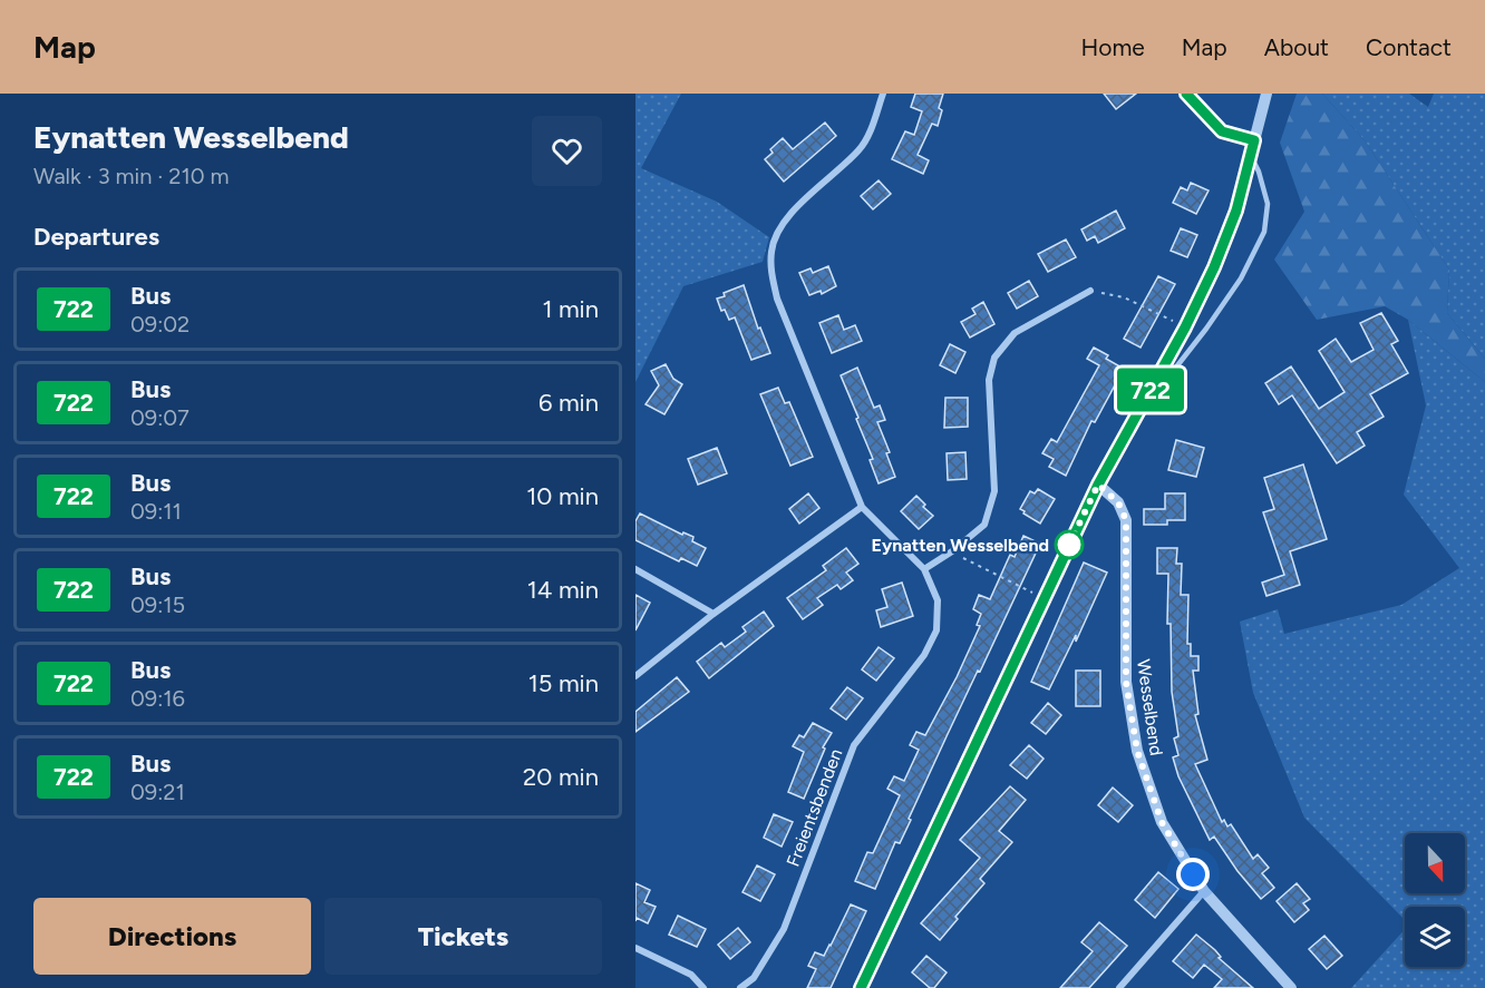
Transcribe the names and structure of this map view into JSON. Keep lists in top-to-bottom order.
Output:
{
  "streets": {
    "street": ["Wesselbend", "Freientsbenden"]
  },
  "places": ["Eynatten Wesselbend"],
  "lines": ["bus line 722"],
  "north": "bottom",
  "page": {
    "header": "Map",
    "nav": [
      "Home",
      "Map",
      "About",
      "Contact"
    ],
    "heading": [
      ["Eynatten Wesselbend", "Walk · 3 min · 210 m"],
      "Departures"
    ],
    "on_map": "722",
    "list": [
      {
        "mark": "722",
        "name": "Bus",
        "note": "09:02",
        "value": "1 min"
      },
      {
        "mark": "722",
        "name": "Bus",
        "note": "09:07",
        "value": "6 min"
      },
      {
        "mark": "722",
        "name": "Bus",
        "note": "09:11",
        "value": "10 min"
      },
      {
        "mark": "722",
        "name": "Bus",
        "note": "09:15",
        "value": "14 min"
      },
      {
        "mark": "722",
        "name": "Bus",
        "note": "09:16",
        "value": "15 min"
      },
      {
        "mark": "722",
        "name": "Bus",
        "note": "09:21",
        "value": "20 min"
      }
    ],
    "buttons": ["Directions", "Tickets"]
  }
}
